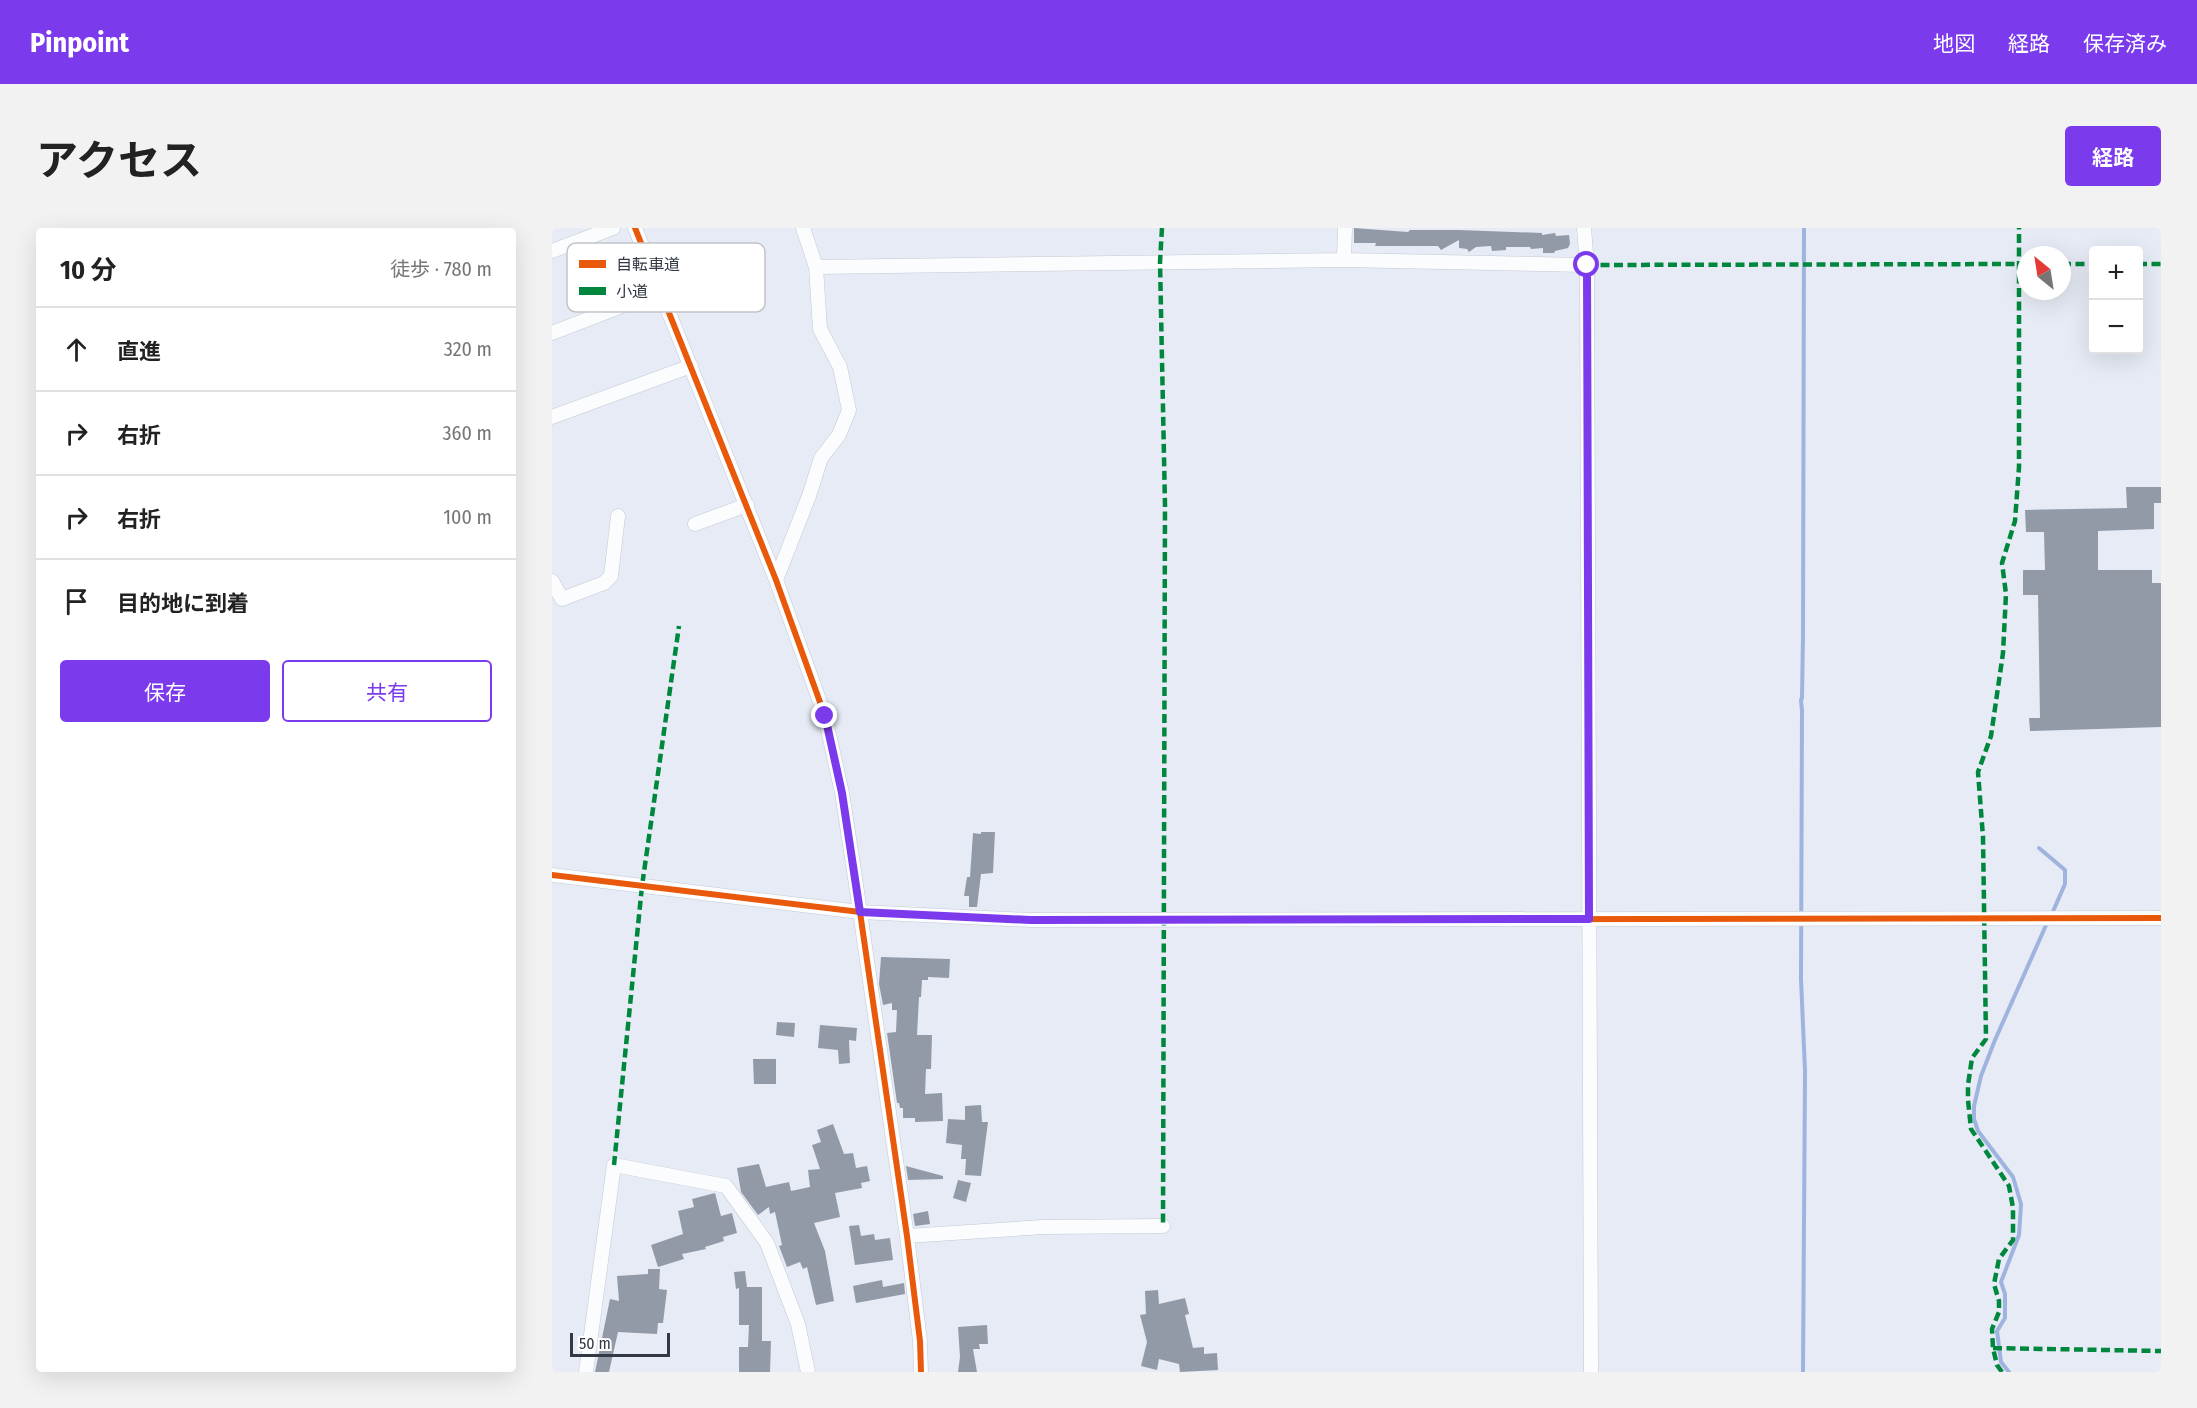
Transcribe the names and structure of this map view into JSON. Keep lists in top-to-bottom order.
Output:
{
  "legend": ["自転車道", "小道"],
  "scale_bar": "50 m",
  "north": "top left",
  "page": {
    "header": "Pinpoint",
    "nav": ["地図", "経路", "保存済み"],
    "title": "アクセス",
    "buttons": [
      "経路",
      ["保存", "共有"]
    ],
    "heading": ["10 分", "徒歩 · 780 m"],
    "map_buttons": ["+", "−"],
    "list": [
      ["直進", "320 m"],
      ["右折", "360 m"],
      ["右折", "100 m"],
      "目的地に到着"
    ],
    "scale": "50 m"
  }
}
